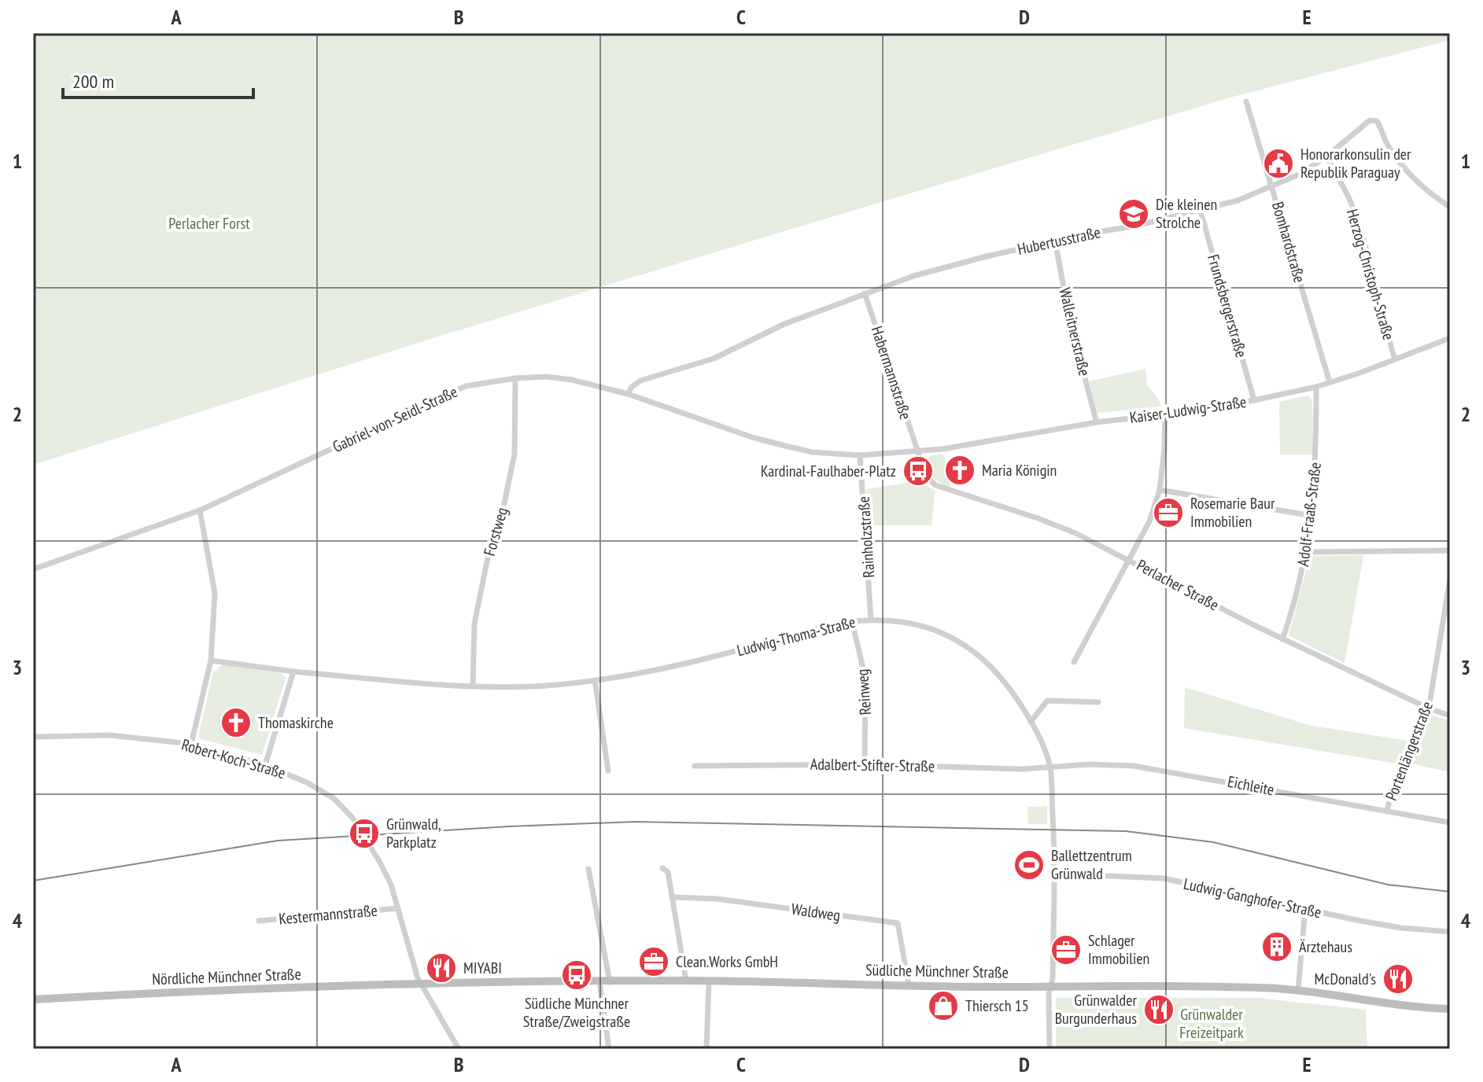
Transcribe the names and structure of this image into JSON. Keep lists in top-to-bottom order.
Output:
{
  "streets": {
    "main road": ["Südliche Münchner Straße", "Nördliche Münchner Straße"],
    "street": [
      "Hubertusstraße",
      "Bomhardstraße",
      "Herzog-Christoph-Straße",
      "Frundsbergerstraße",
      "Walleitnerstraße",
      "Habermannstraße",
      "Kaiser-Ludwig-Straße",
      "Gabriel-von-Seidl-Straße",
      "Adolf-Fraaß-Straße",
      "Forstweg",
      "Rainholzstraße",
      "Perlacher Straße",
      "Ludwig-Thoma-Straße",
      "Reinweg",
      "Portenlängerstraße",
      "Robert-Koch-Straße",
      "Adalbert-Stifter-Straße",
      "Eichleite",
      "Ludwig-Ganghofer-Straße",
      "Waldweg",
      "Kestermannstraße"
    ]
  },
  "crossings": [
    ["Hubertusstraße", "Bomhardstraße"],
    ["Hubertusstraße", "Herzog-Christoph-Straße"],
    ["Hubertusstraße", "Frundsbergerstraße"],
    ["Hubertusstraße", "Walleitnerstraße"],
    ["Hubertusstraße", "Habermannstraße"],
    ["Hubertusstraße", "Gabriel-von-Seidl-Straße"],
    ["Bomhardstraße", "Kaiser-Ludwig-Straße"],
    ["Herzog-Christoph-Straße", "Kaiser-Ludwig-Straße"],
    ["Frundsbergerstraße", "Kaiser-Ludwig-Straße"],
    ["Walleitnerstraße", "Kaiser-Ludwig-Straße"],
    ["Habermannstraße", "Kaiser-Ludwig-Straße"],
    ["Habermannstraße", "Gabriel-von-Seidl-Straße"],
    ["Habermannstraße", "Perlacher Straße"],
    ["Kaiser-Ludwig-Straße", "Gabriel-von-Seidl-Straße"],
    ["Kaiser-Ludwig-Straße", "Adolf-Fraaß-Straße"],
    ["Kaiser-Ludwig-Straße", "Perlacher Straße"],
    ["Gabriel-von-Seidl-Straße", "Forstweg"],
    ["Gabriel-von-Seidl-Straße", "Rainholzstraße"],
    ["Gabriel-von-Seidl-Straße", "Perlacher Straße"],
    ["Adolf-Fraaß-Straße", "Perlacher Straße"],
    ["Forstweg", "Ludwig-Thoma-Straße"],
    ["Rainholzstraße", "Ludwig-Thoma-Straße"],
    ["Perlacher Straße", "Portenlängerstraße"],
    ["Ludwig-Thoma-Straße", "Reinweg"],
    ["Ludwig-Thoma-Straße", "Adalbert-Stifter-Straße"],
    ["Ludwig-Thoma-Straße", "Eichleite"],
    ["Ludwig-Thoma-Straße", "Ludwig-Ganghofer-Straße"],
    ["Ludwig-Thoma-Straße", "Südliche Münchner Straße"],
    ["Reinweg", "Adalbert-Stifter-Straße"],
    ["Portenlängerstraße", "Eichleite"],
    ["Robert-Koch-Straße", "Kestermannstraße"],
    ["Robert-Koch-Straße", "Südliche Münchner Straße"],
    ["Robert-Koch-Straße", "Nördliche Münchner Straße"],
    ["Adalbert-Stifter-Straße", "Eichleite"],
    ["Waldweg", "Südliche Münchner Straße"],
    ["Südliche Münchner Straße", "Nördliche Münchner Straße"]
  ],
  "parks": ["Perlacher Forst", "Grünwalder Freizeitpark"],
  "places": {
    "public building": ["Honorarkonsulin der Republik Paraguay"],
    "school or university": ["Die kleinen Strolche"],
    "church": ["Maria Königin", "Thomaskirche"],
    "bus stop": ["Kardinal-Faulhaber-Platz", "Grünwald, Parkplatz", "Südliche Münchner Straße/Zweigstraße"],
    "office": ["Rosemarie Baur Immobilien", "Schlager Immobilien", "Clean.Works GmbH"],
    "sports": ["Ballettzentrum Grünwald"],
    "building": ["Ärztehaus"],
    "restaurant": ["MIYABI", "McDonald's", "Grünwalder Burgunderhaus"],
    "shop": ["Thiersch 15"]
  },
  "scale_bar": "200 m",
  "grid": {
    "columns": [
      "A",
      "B",
      "C",
      "D",
      "E"
    ],
    "rows": [
      "1",
      "2",
      "3",
      "4"
    ]
  }
}
